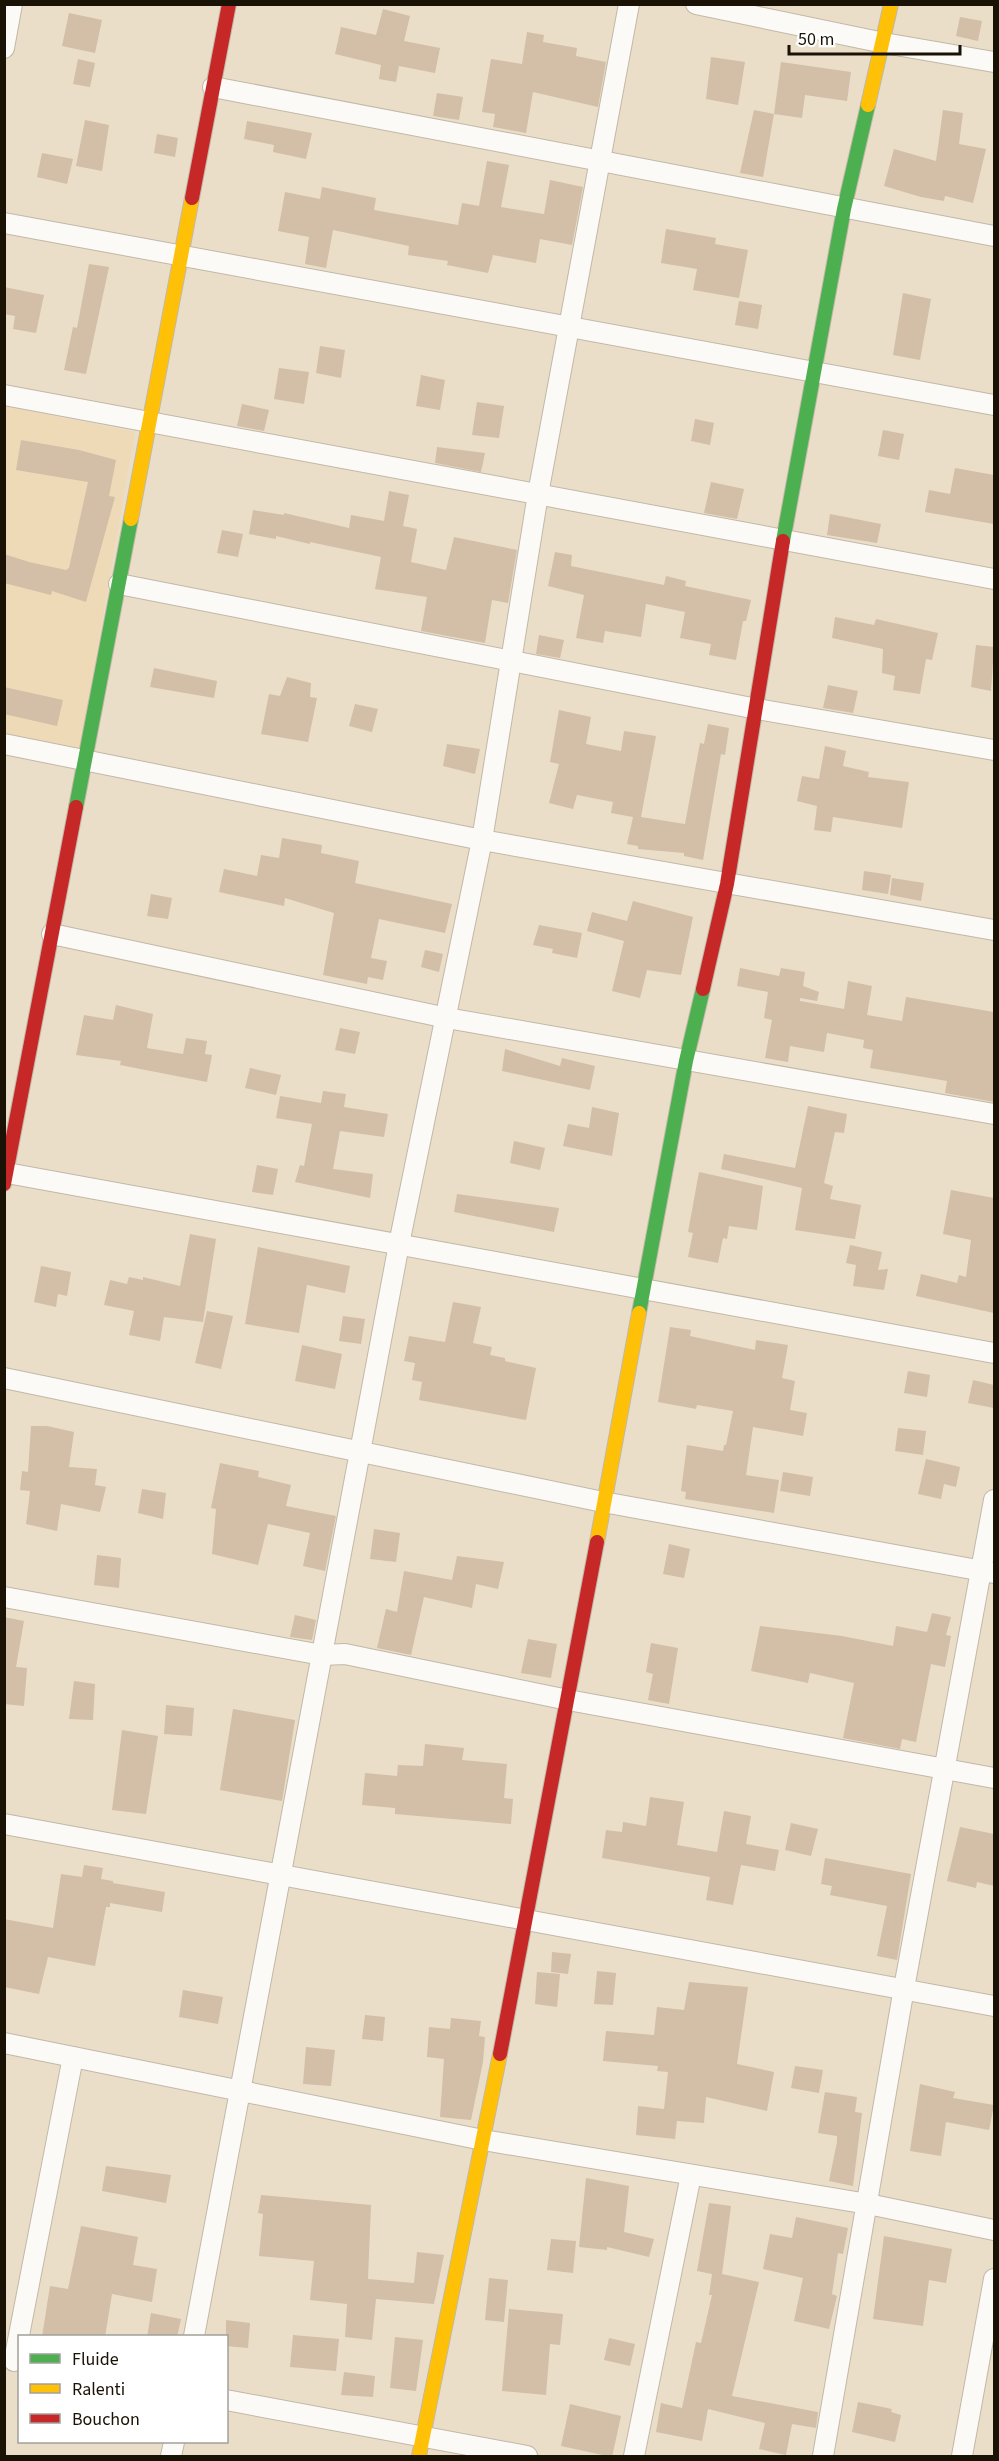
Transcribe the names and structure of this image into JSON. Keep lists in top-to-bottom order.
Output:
{
  "legend": ["Fluide", "Ralenti", "Bouchon"],
  "scale_bar": "50 m"
}
